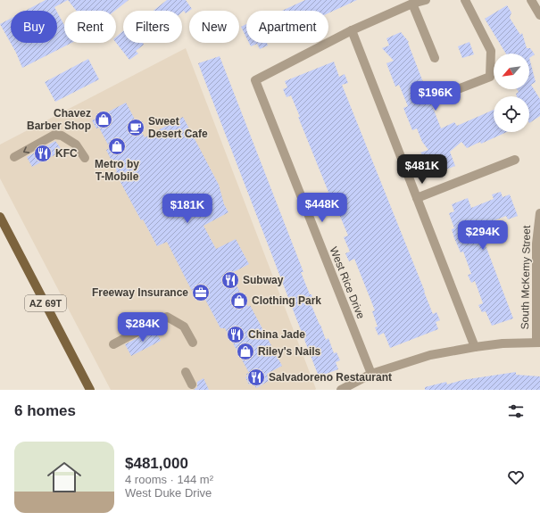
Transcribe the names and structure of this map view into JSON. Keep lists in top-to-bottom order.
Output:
{
  "streets": {
    "main road": ["AZ 69T"],
    "street": ["South McKemy Street", "West Rice Drive"]
  },
  "places": {
    "shop": [
      "Chavez Barber Shop",
      "Metro by T-Mobile",
      "Clothing Park",
      "Riley's Nails"
    ],
    "cafe": ["Sweet Desert Cafe"],
    "restaurant": [
      "KFC",
      "Subway",
      "China Jade",
      "Salvadoreno Restaurant"
    ],
    "office": ["Freeway Insurance"]
  },
  "north": "bottom left",
  "page": {
    "chip": [
      "Buy",
      "Rent",
      "Filters",
      "New",
      "Apartment"
    ],
    "price": [
      "$196K",
      "$481K",
      "$448K",
      "$181K",
      "$294K",
      "$284K"
    ],
    "heading": "6 homes",
    "list": [
      {
        "name": "$481,000",
        "note": "4 rooms · 144 m² · West Duke Drive"
      }
    ]
  }
}
